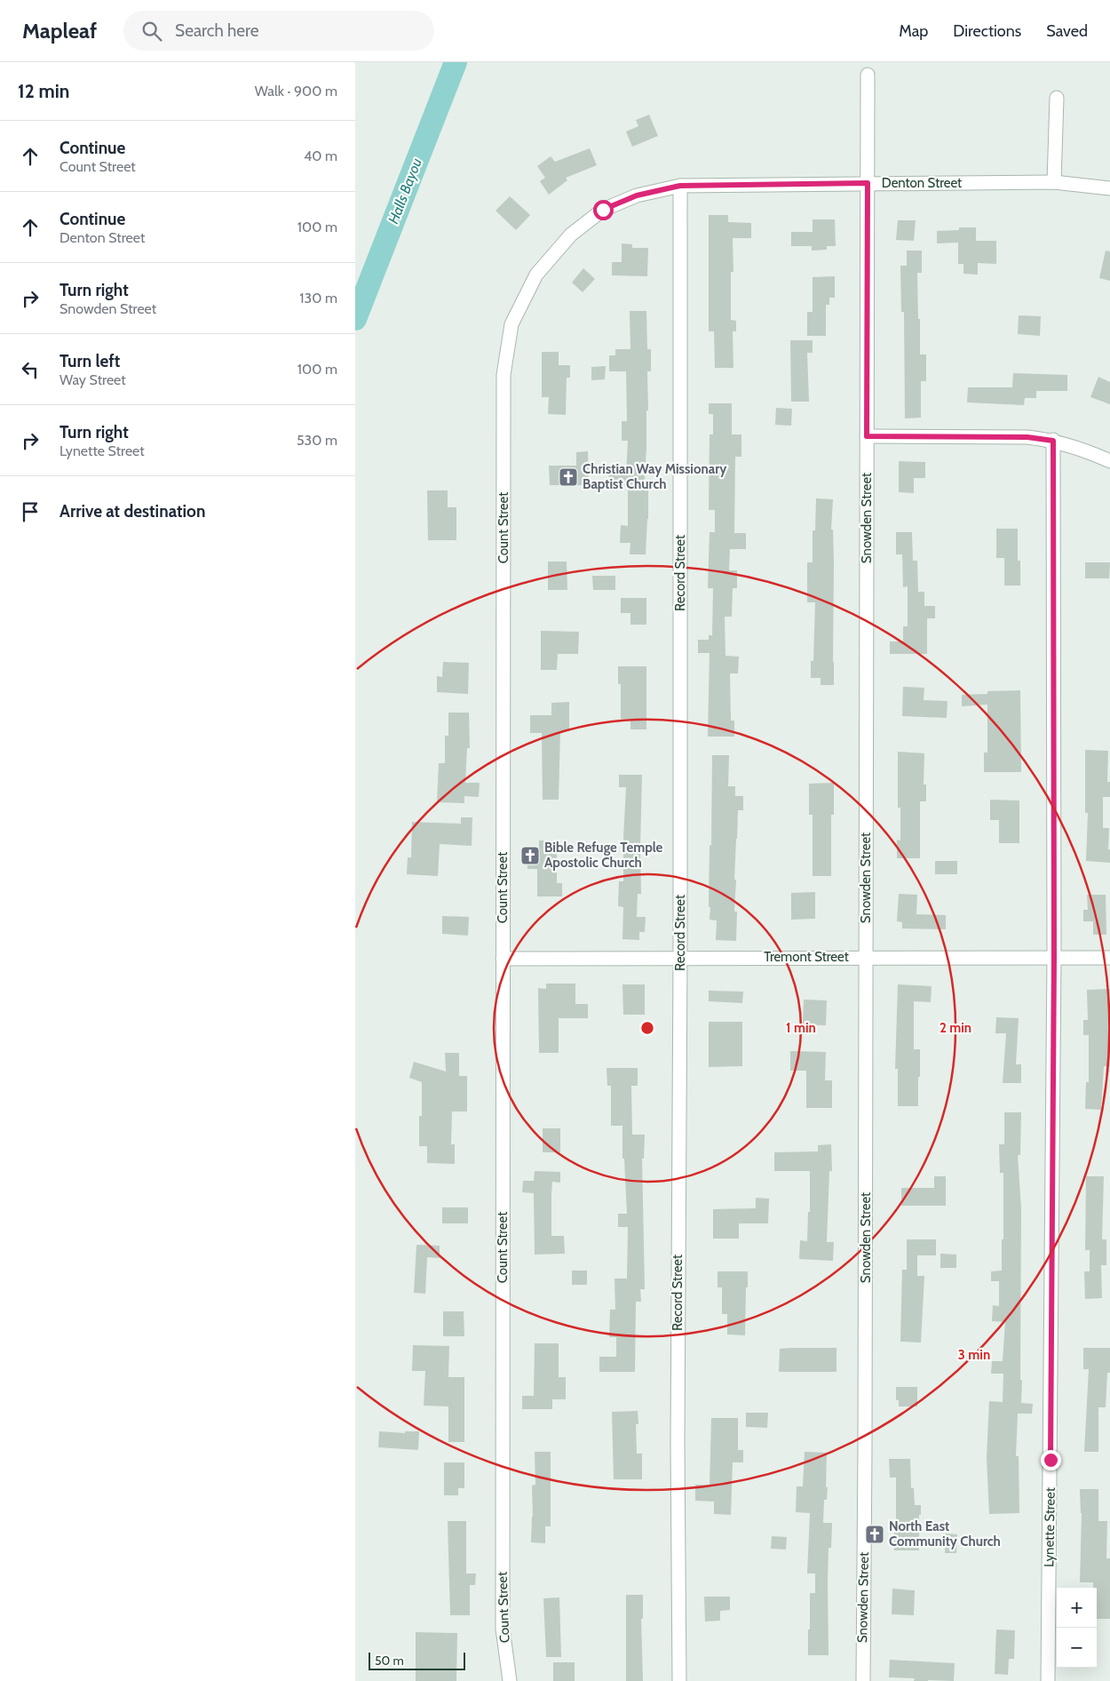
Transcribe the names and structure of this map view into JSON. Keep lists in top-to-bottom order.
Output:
{
  "streets": {
    "street": [
      "Denton Street",
      "Snowden Street",
      "Count Street",
      "Record Street",
      "Tremont Street",
      "Lynette Street"
    ]
  },
  "crossings": [
    ["Denton Street", "Snowden Street"],
    ["Denton Street", "Count Street"],
    ["Denton Street", "Record Street"],
    ["Snowden Street", "Tremont Street"],
    ["Count Street", "Record Street"],
    ["Count Street", "Tremont Street"],
    ["Record Street", "Tremont Street"],
    ["Tremont Street", "Lynette Street"]
  ],
  "water": ["Halls Bayou"],
  "places": {
    "church": ["Christian Way Missionary Baptist Church", "Bible Refuge Temple Apostolic Church", "North East Community Church"]
  },
  "scale_bar": "50 m",
  "page": {
    "header": "Mapleaf",
    "search": "Search here",
    "nav": ["Map", "Directions", "Saved"],
    "heading": ["12 min", "Walk · 900 m"],
    "list": [
      ["Continue", "Count Street", "40 m"],
      ["Continue", "Denton Street", "100 m"],
      ["Turn right", "Snowden Street", "130 m"],
      ["Turn left", "Way Street", "100 m"],
      ["Turn right", "Lynette Street", "530 m"],
      "Arrive at destination"
    ],
    "map_buttons": ["+", "−"],
    "scale": "50 m"
  },
  "rings": ["1 min", "2 min", "3 min"]
}
